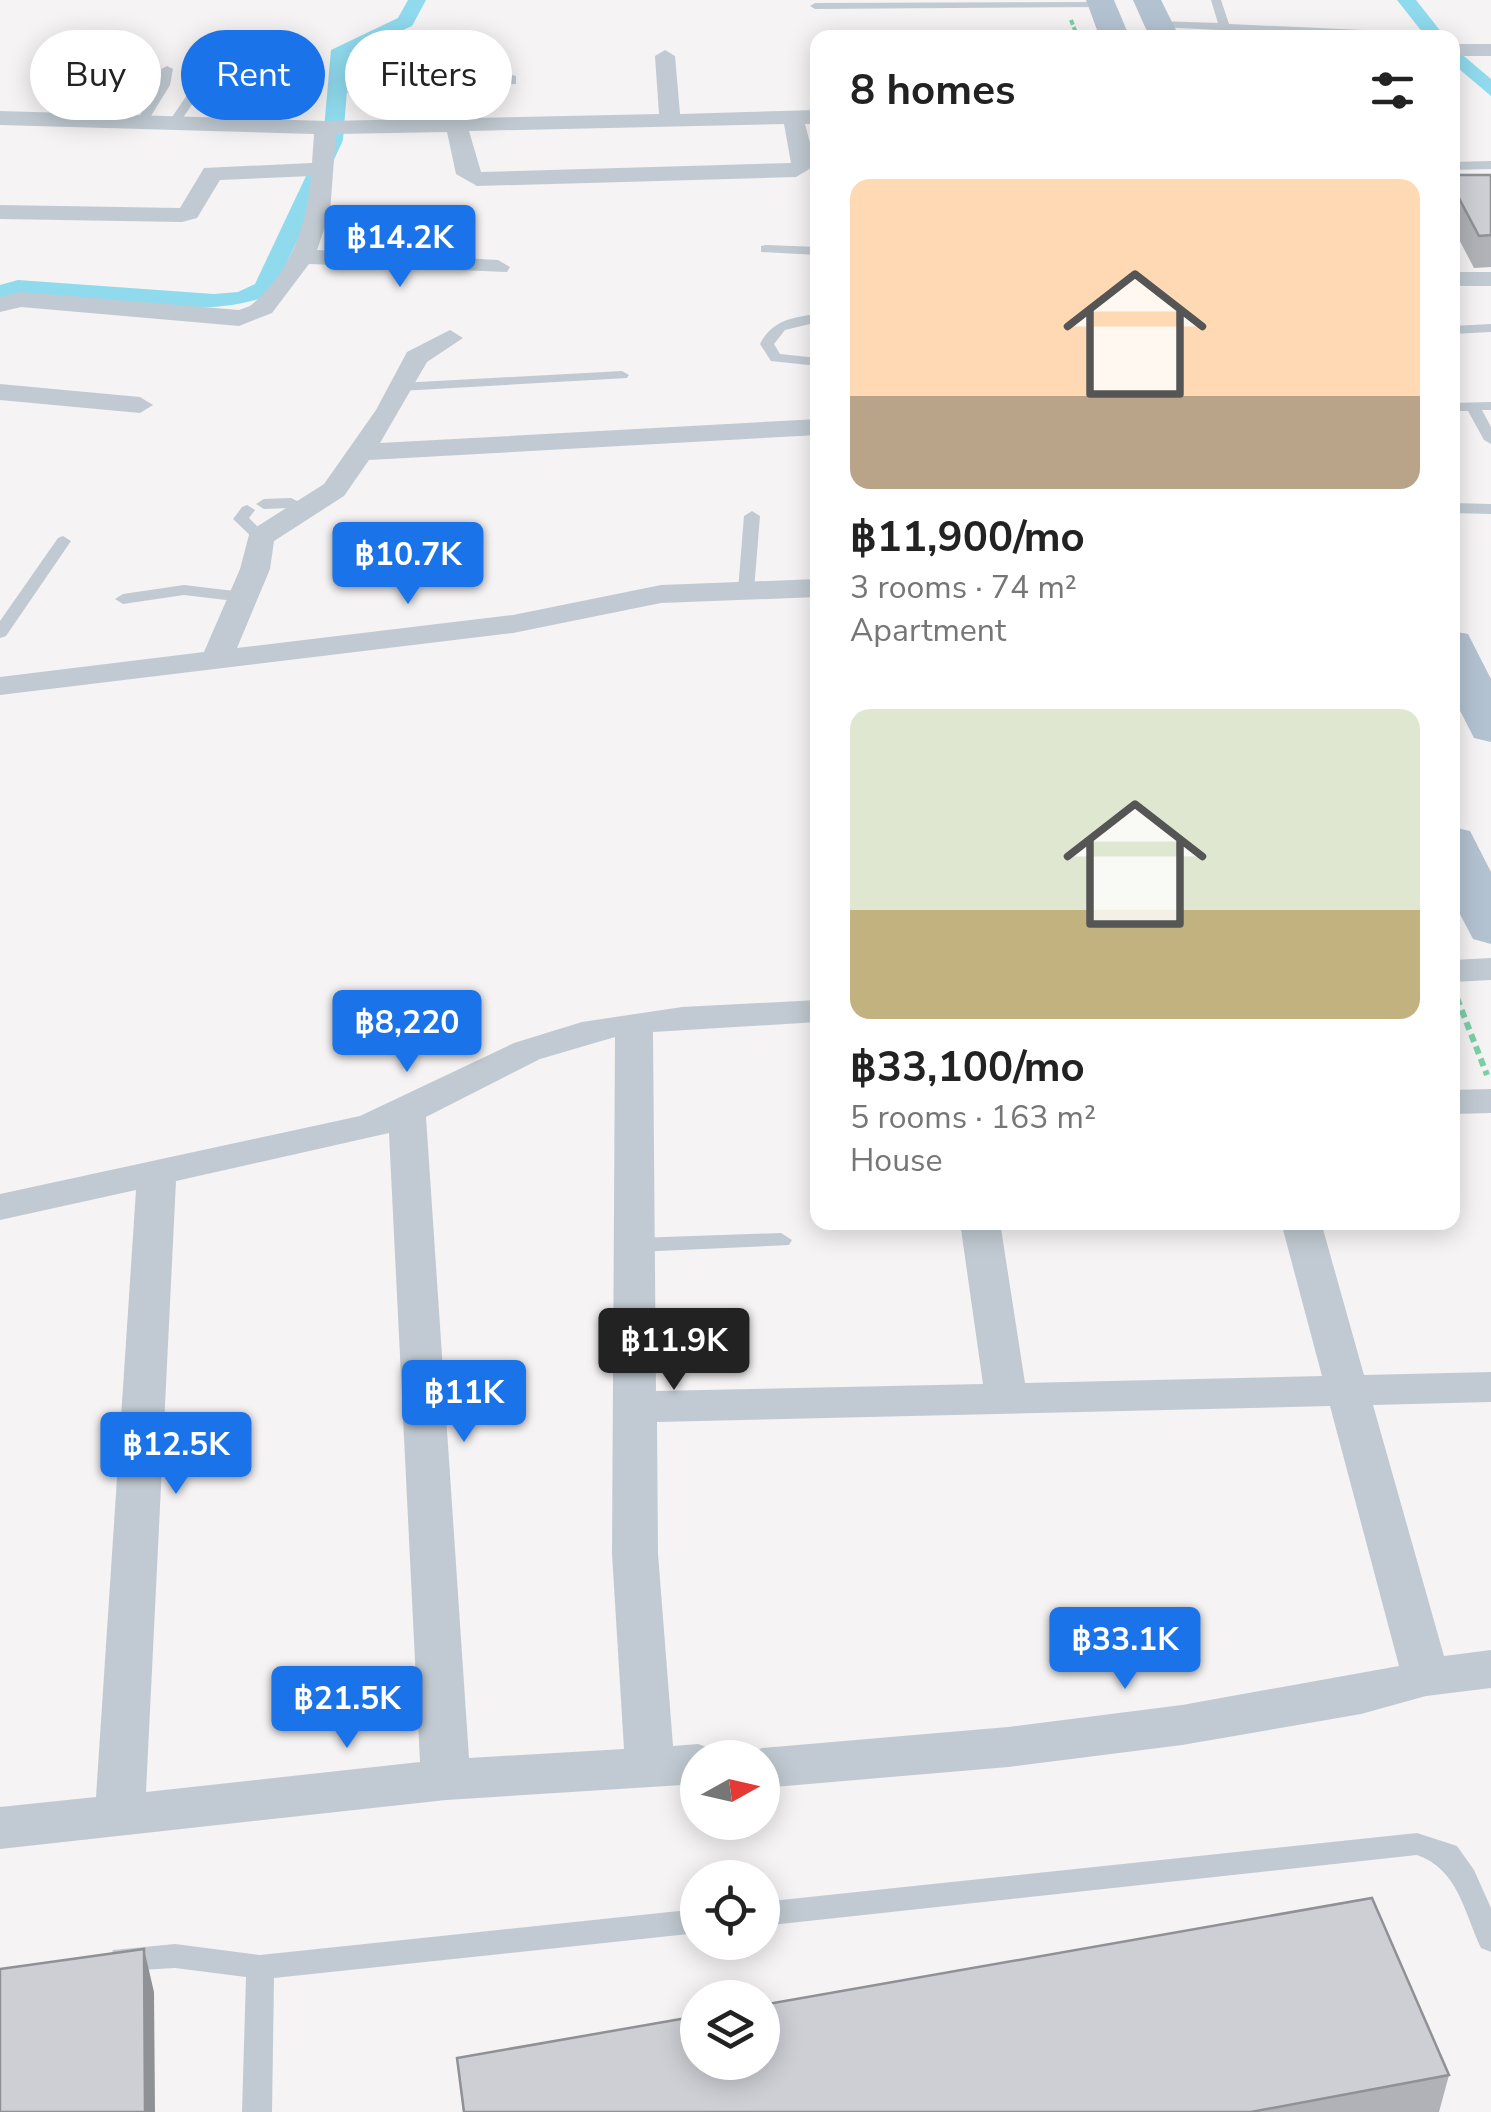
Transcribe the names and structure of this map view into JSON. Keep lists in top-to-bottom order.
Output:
{
  "north": "right",
  "page": {
    "chip": ["Buy", "Rent", "Filters"],
    "heading": "8 homes",
    "list": [
      {
        "name": "฿11,900/mo",
        "note": "3 rooms · 74 m² · Apartment"
      },
      {
        "name": "฿33,100/mo",
        "note": "5 rooms · 163 m² · House"
      }
    ],
    "price": [
      "฿14.2K",
      "฿10.7K",
      "฿8,220",
      "฿11.9K",
      "฿11K",
      "฿12.5K",
      "฿33.1K",
      "฿21.5K"
    ]
  }
}
